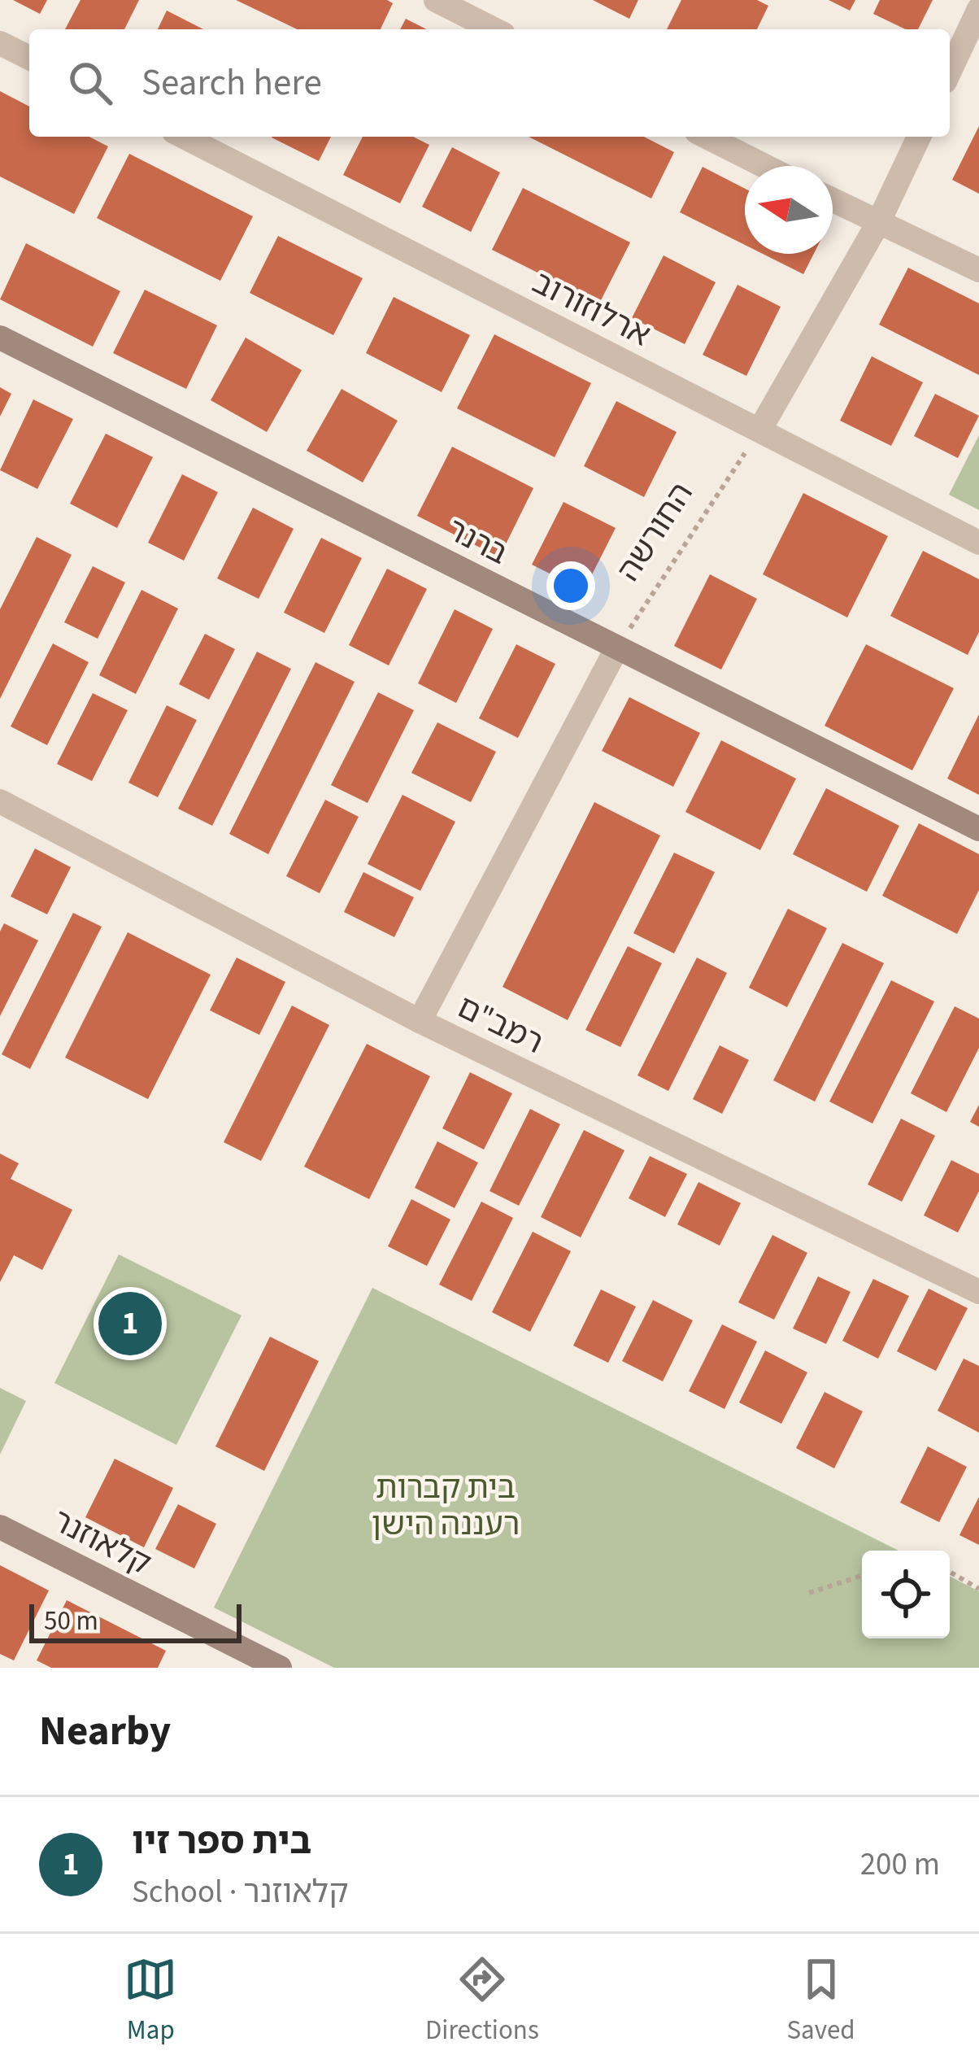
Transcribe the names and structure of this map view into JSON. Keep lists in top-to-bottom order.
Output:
{
  "streets": {
    "street": [
      "ארלוזורוב",
      "ברנר",
      "רמב\"ם",
      "קלאוזנר"
    ],
    "path": ["החורשה"]
  },
  "crossings": [
    ["ארלוזורוב", "החורשה"],
    ["החורשה", "ברנר"]
  ],
  "parks": ["בית קברות רעננה הישן"],
  "scale_bar": "50 m",
  "north": "left",
  "page": {
    "search": "Search here",
    "pins": "1",
    "scale": "50 m",
    "heading": "Nearby",
    "list": [
      {
        "mark": "1",
        "name": "בית ספר זיו",
        "note": "School · קלאוזנר",
        "value": "200 m"
      }
    ],
    "nav": ["Map", "Directions", "Saved"]
  }
}
